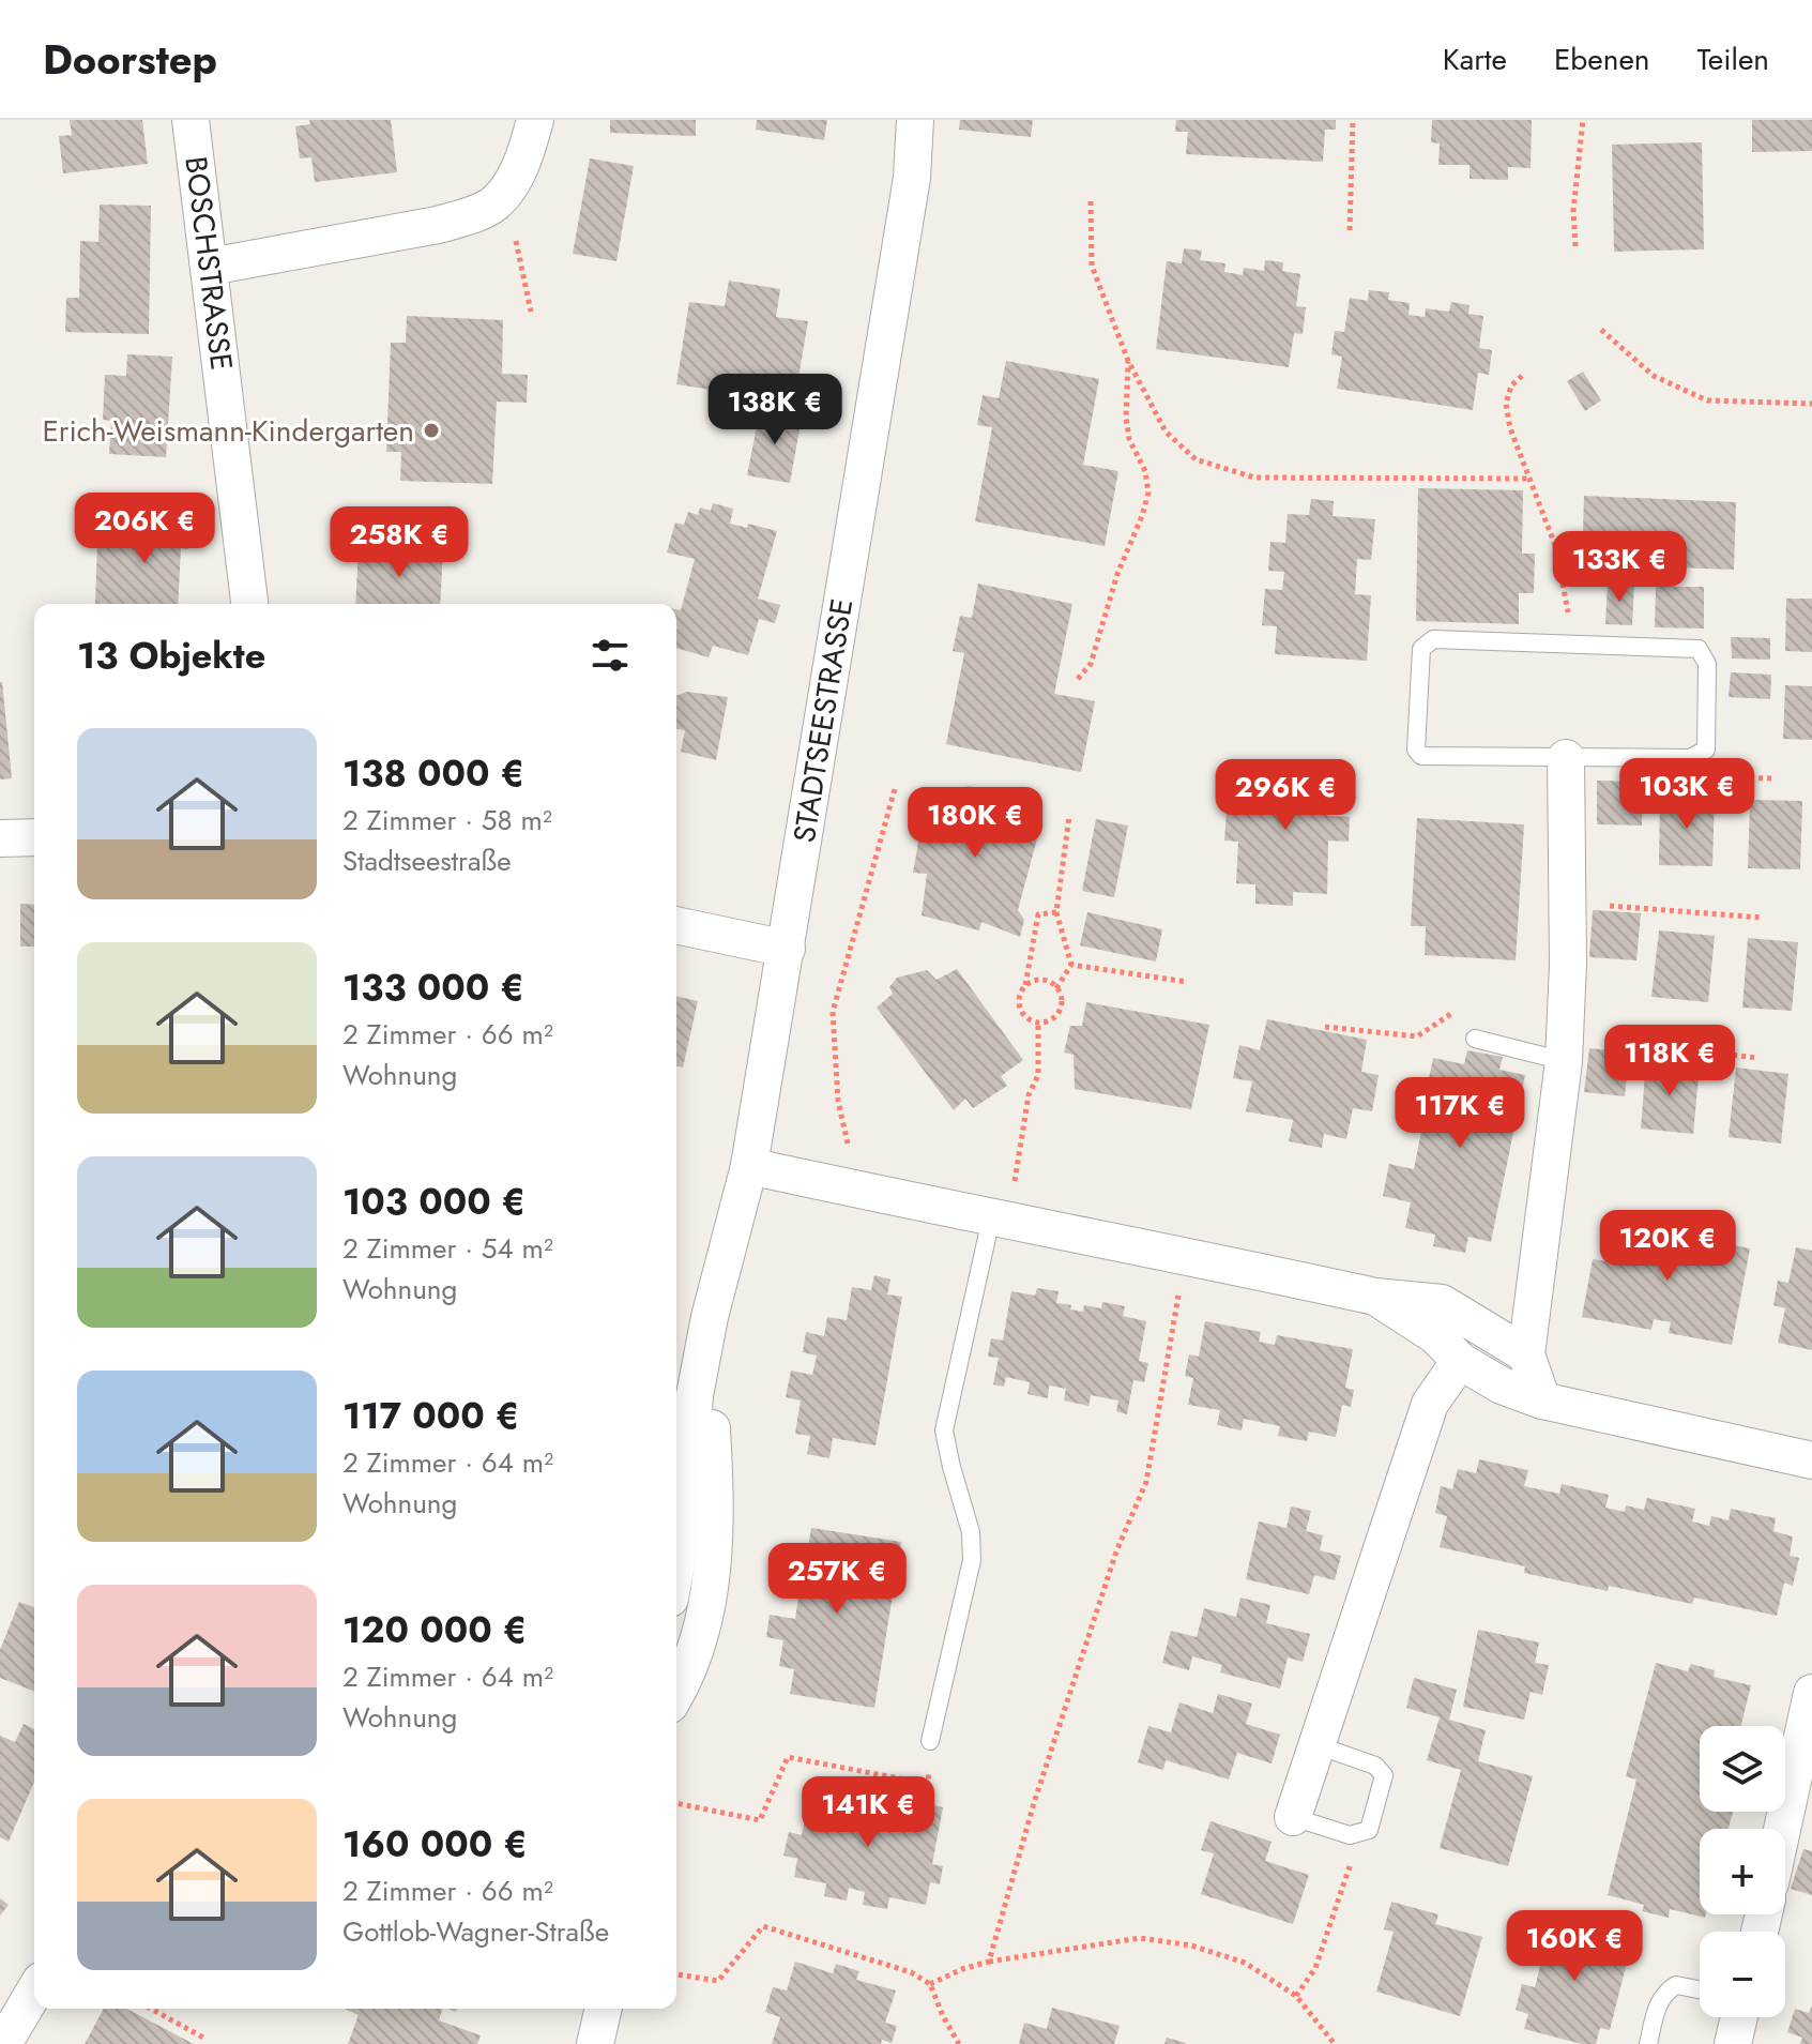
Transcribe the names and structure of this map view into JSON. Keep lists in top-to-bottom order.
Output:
{
  "streets": {
    "street": ["BOSCHSTRASSE", "STADTSEESTRASSE"]
  },
  "places": ["Erich-Weismann-Kindergarten"],
  "page": {
    "header": "Doorstep",
    "nav": ["Karte", "Ebenen", "Teilen"],
    "price": [
      "138K €",
      "206K €",
      "258K €",
      "133K €",
      "103K €",
      "296K €",
      "180K €",
      "118K €",
      "117K €",
      "120K €",
      "257K €",
      "141K €",
      "160K €"
    ],
    "heading": "13 Objekte",
    "list": [
      {
        "name": "138 000 €",
        "note": "2 Zimmer · 58 m² · Stadtseestraße"
      },
      {
        "name": "133 000 €",
        "note": "2 Zimmer · 66 m² · Wohnung"
      },
      {
        "name": "103 000 €",
        "note": "2 Zimmer · 54 m² · Wohnung"
      },
      {
        "name": "117 000 €",
        "note": "2 Zimmer · 64 m² · Wohnung"
      },
      {
        "name": "120 000 €",
        "note": "2 Zimmer · 64 m² · Wohnung"
      },
      {
        "name": "160 000 €",
        "note": "2 Zimmer · 66 m² · Gottlob-Wagner-Straße"
      }
    ],
    "map_buttons": ["+", "−"]
  }
}
